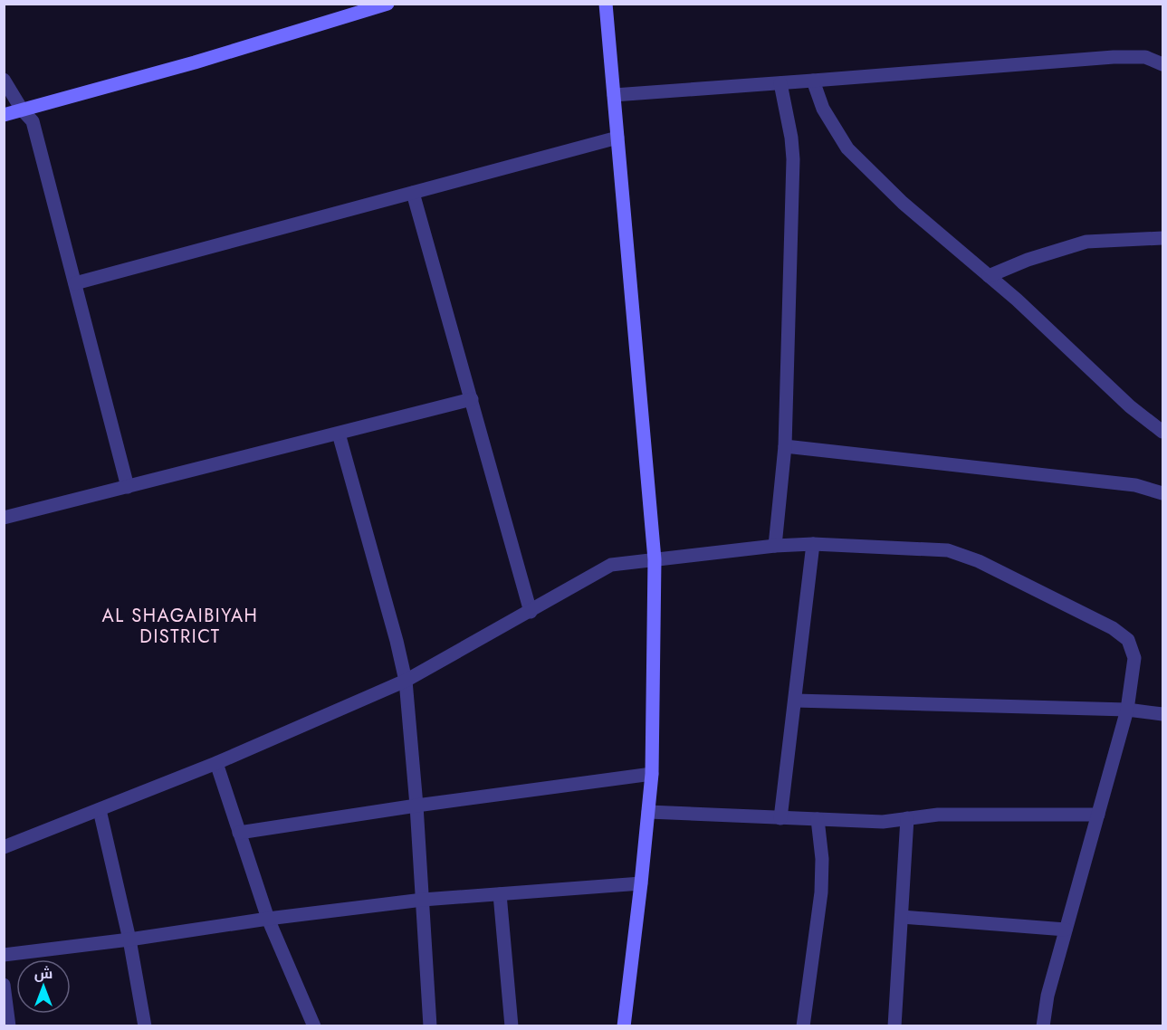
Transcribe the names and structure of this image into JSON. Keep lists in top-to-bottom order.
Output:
{
  "districts": ["AL SHAGAIBIYAH DISTRICT"],
  "north": "top"
}
